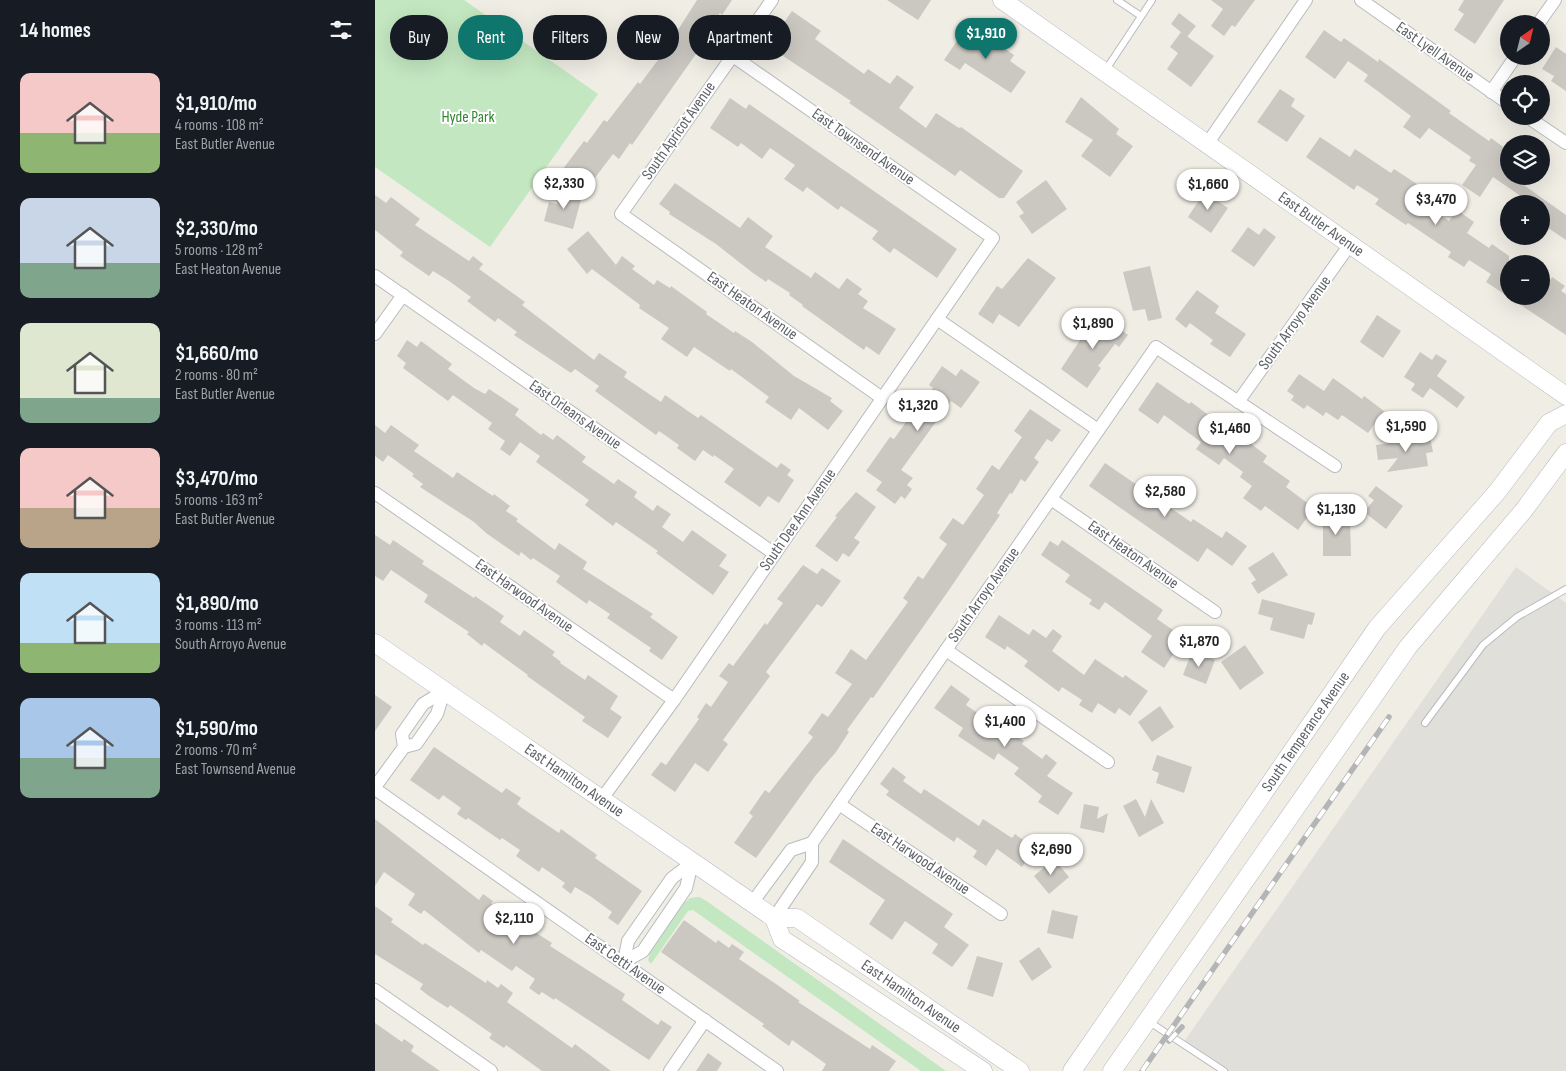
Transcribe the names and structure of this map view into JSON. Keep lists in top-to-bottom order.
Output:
{
  "streets": {
    "street": [
      "East Lyell Avenue",
      "South Apricot Avenue",
      "East Townsend Avenue",
      "East Butler Avenue",
      "East Heaton Avenue",
      "South Arroyo Avenue",
      "East Orleans Avenue",
      "South Dee Ann Avenue",
      "East Harwood Avenue",
      "South Temperance Avenue",
      "East Hamilton Avenue",
      "East Cetti Avenue"
    ]
  },
  "crossings": [
    ["South Apricot Avenue", "East Heaton Avenue"],
    ["East Townsend Avenue", "South Dee Ann Avenue"],
    ["East Butler Avenue", "South Arroyo Avenue"],
    ["East Heaton Avenue", "South Arroyo Avenue"],
    ["East Heaton Avenue", "South Dee Ann Avenue"],
    ["South Arroyo Avenue", "East Harwood Avenue"],
    ["South Arroyo Avenue", "East Hamilton Avenue"],
    ["East Orleans Avenue", "South Dee Ann Avenue"],
    ["South Dee Ann Avenue", "East Harwood Avenue"],
    ["South Dee Ann Avenue", "East Hamilton Avenue"]
  ],
  "parks": ["Hyde Park"],
  "north": "top right",
  "page": {
    "heading": "14 homes",
    "map_buttons": ["+", "−"],
    "chip": [
      "Buy",
      "Rent",
      "Filters",
      "New",
      "Apartment"
    ],
    "price": [
      "$1,910",
      "$2,330",
      "$1,660",
      "$3,470",
      "$1,890",
      "$1,320",
      "$1,590",
      "$1,460",
      "$2,580",
      "$1,130",
      "$1,870",
      "$1,400",
      "$2,690",
      "$2,110"
    ],
    "list": [
      {
        "name": "$1,910/mo",
        "note": "4 rooms · 108 m² · East Butler Avenue"
      },
      {
        "name": "$2,330/mo",
        "note": "5 rooms · 128 m² · East Heaton Avenue"
      },
      {
        "name": "$1,660/mo",
        "note": "2 rooms · 80 m² · East Butler Avenue"
      },
      {
        "name": "$3,470/mo",
        "note": "5 rooms · 163 m² · East Butler Avenue"
      },
      {
        "name": "$1,890/mo",
        "note": "3 rooms · 113 m² · South Arroyo Avenue"
      },
      {
        "name": "$1,590/mo",
        "note": "2 rooms · 70 m² · East Townsend Avenue"
      }
    ]
  }
}
